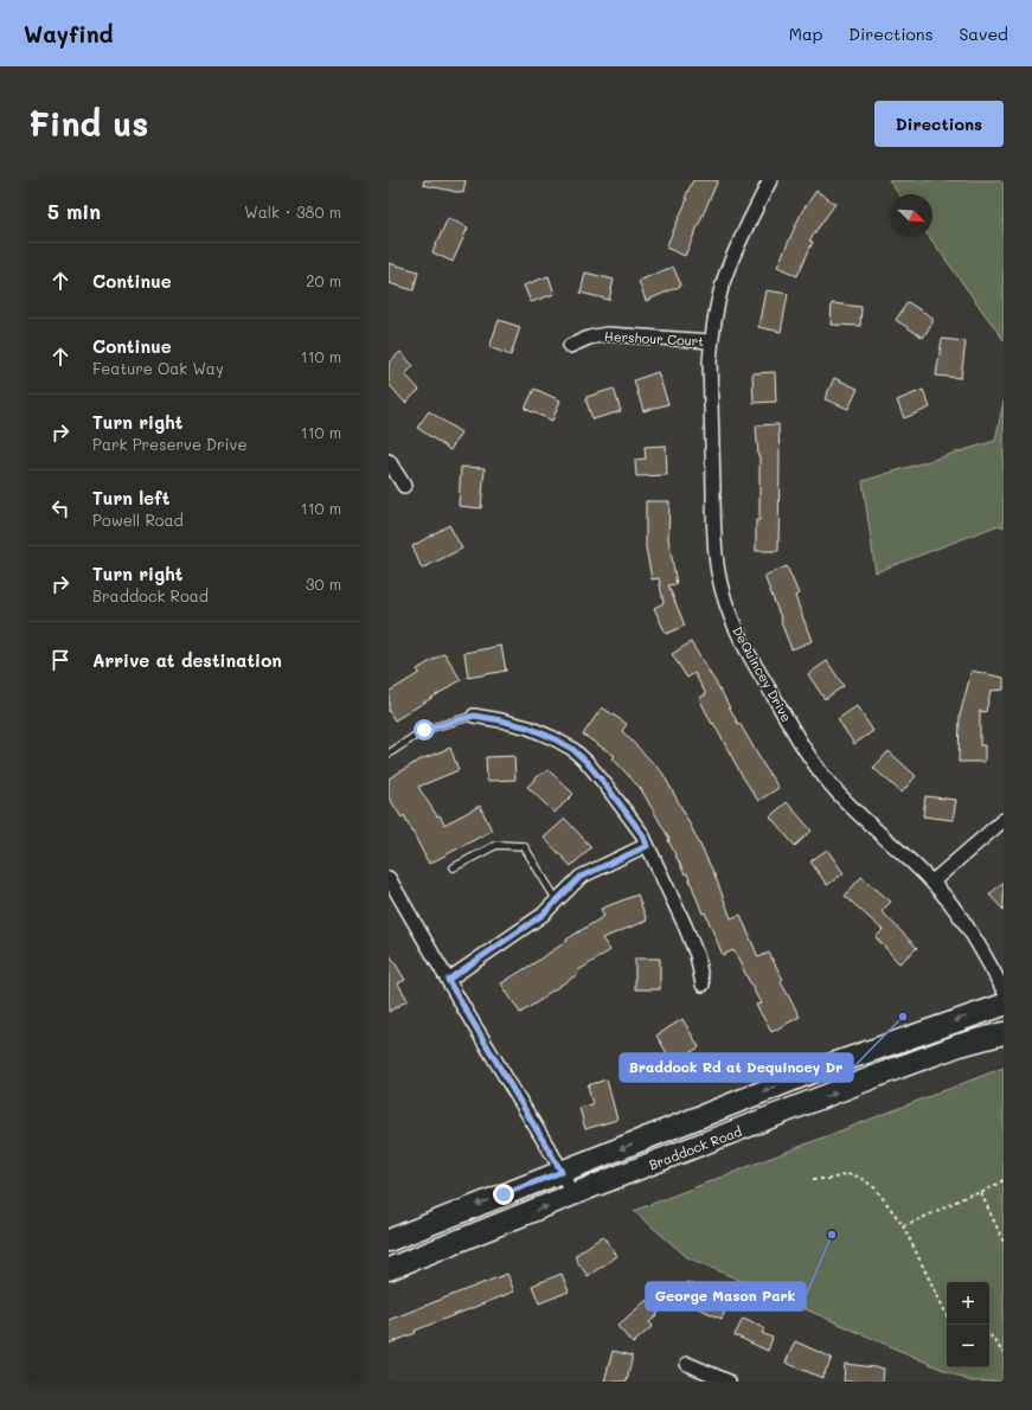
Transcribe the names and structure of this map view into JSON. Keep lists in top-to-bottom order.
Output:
{
  "streets": {
    "main road": ["Braddock Road"],
    "street": ["Hershour Court", "DeQuincey Drive"]
  },
  "crossings": [
    ["Hershour Court", "DeQuincey Drive"]
  ],
  "places": ["Braddock Rd at Dequincey Dr", "George Mason Park"],
  "north": "bottom right",
  "page": {
    "header": "Wayfind",
    "nav": ["Map", "Directions", "Saved"],
    "buttons": "Directions",
    "title": "Find us",
    "heading": ["5 min", "Walk · 380 m"],
    "list": [
      ["Continue", "20 m"],
      ["Continue", "Feature Oak Way", "110 m"],
      ["Turn right", "Park Preserve Drive", "110 m"],
      ["Turn left", "Powell Road", "110 m"],
      ["Turn right", "Braddock Road", "30 m"],
      "Arrive at destination"
    ],
    "map_buttons": ["+", "−"]
  }
}
